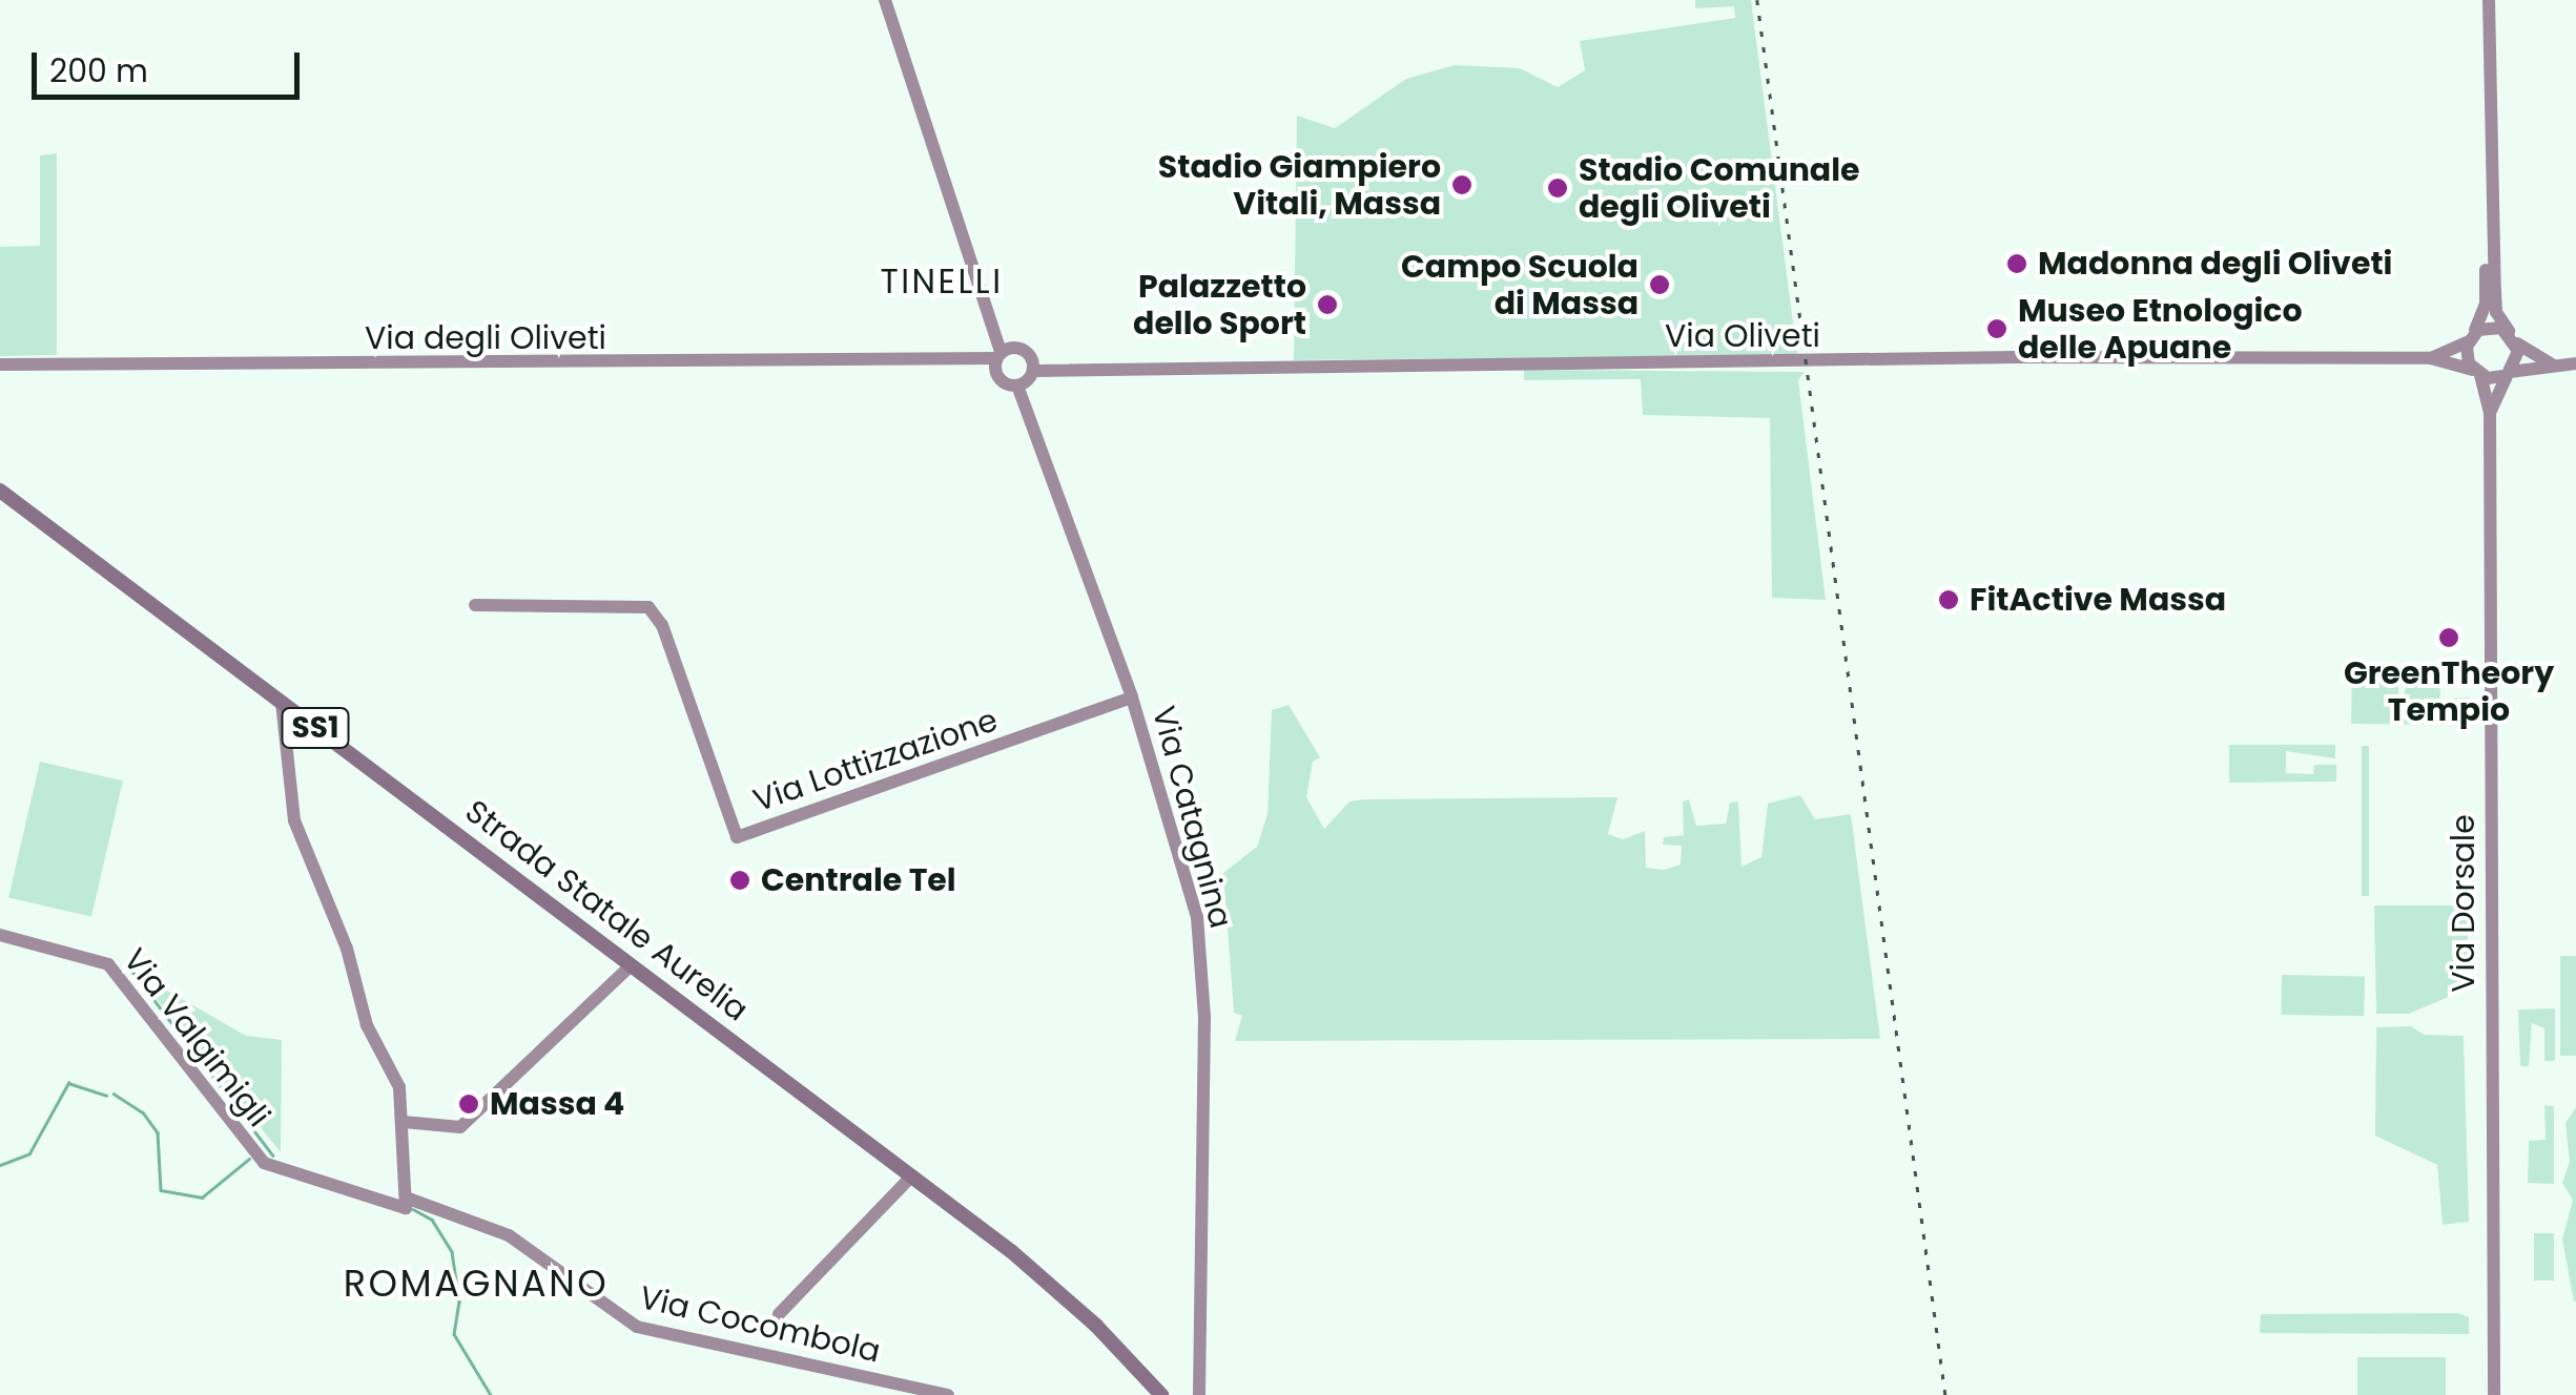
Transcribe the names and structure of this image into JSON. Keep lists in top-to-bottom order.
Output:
{
  "streets": {
    "main road": [
      "Via Oliveti",
      "Via degli Oliveti",
      "SS1",
      "Via Lottizzazione",
      "Via Catagnina",
      "Via Dorsale",
      "Strada Statale Aurelia",
      "Via Valgimigli",
      "Via Cocombola"
    ]
  },
  "crossings": [
    ["Via Oliveti", "Via Catagnina"],
    ["Via Oliveti", "Via Dorsale"],
    ["Via Lottizzazione", "Via Catagnina"],
    ["Via Valgimigli", "Via Cocombola"]
  ],
  "districts": ["TINELLI", "ROMAGNANO"],
  "places": [
    "Stadio Giampiero Vitali, Massa",
    "Stadio Comunale degli Oliveti",
    "Madonna degli Oliveti",
    "Campo Scuola di Massa",
    "Palazzetto dello Sport",
    "Museo Etnologico delle Apuane",
    "FitActive Massa",
    "GreenTheory Tempio",
    "Centrale Tel",
    "Massa 4"
  ],
  "scale_bar": "200 m"
}
